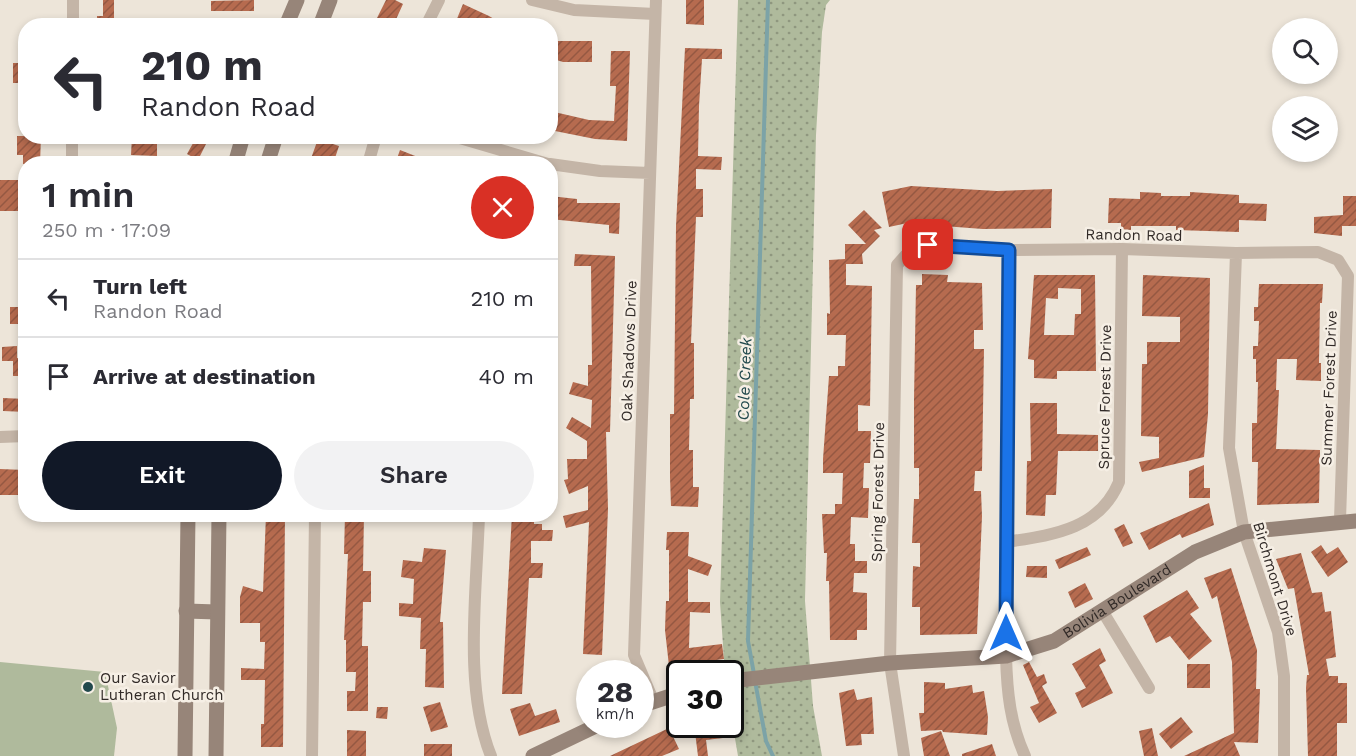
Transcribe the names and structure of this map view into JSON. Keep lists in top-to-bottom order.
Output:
{
  "streets": {
    "street": [
      "Randon Road",
      "Oak Shadows Drive",
      "Summer Forest Drive",
      "Spruce Forest Drive",
      "Spring Forest Drive",
      "Birchmont Drive",
      "Bolivia Boulevard"
    ]
  },
  "crossings": [
    ["Randon Road", "Summer Forest Drive"],
    ["Randon Road", "Spruce Forest Drive"],
    ["Randon Road", "Spring Forest Drive"],
    ["Randon Road", "Birchmont Drive"],
    ["Summer Forest Drive", "Bolivia Boulevard"],
    ["Spring Forest Drive", "Bolivia Boulevard"],
    ["Birchmont Drive", "Bolivia Boulevard"]
  ],
  "water": ["Cole Creek"],
  "places": ["Our Savior Lutheran Church"],
  "page": {
    "turn": ["210 m", "Randon Road"],
    "heading": ["1 min", "250 m · 17:09"],
    "list": [
      {
        "name": "Turn left",
        "note": "Randon Road",
        "value": "210 m"
      },
      {
        "name": "Arrive at destination",
        "value": "40 m"
      }
    ],
    "buttons": ["Exit", "Share"],
    "speed": "28 km/h",
    "limit": "30"
  }
}
